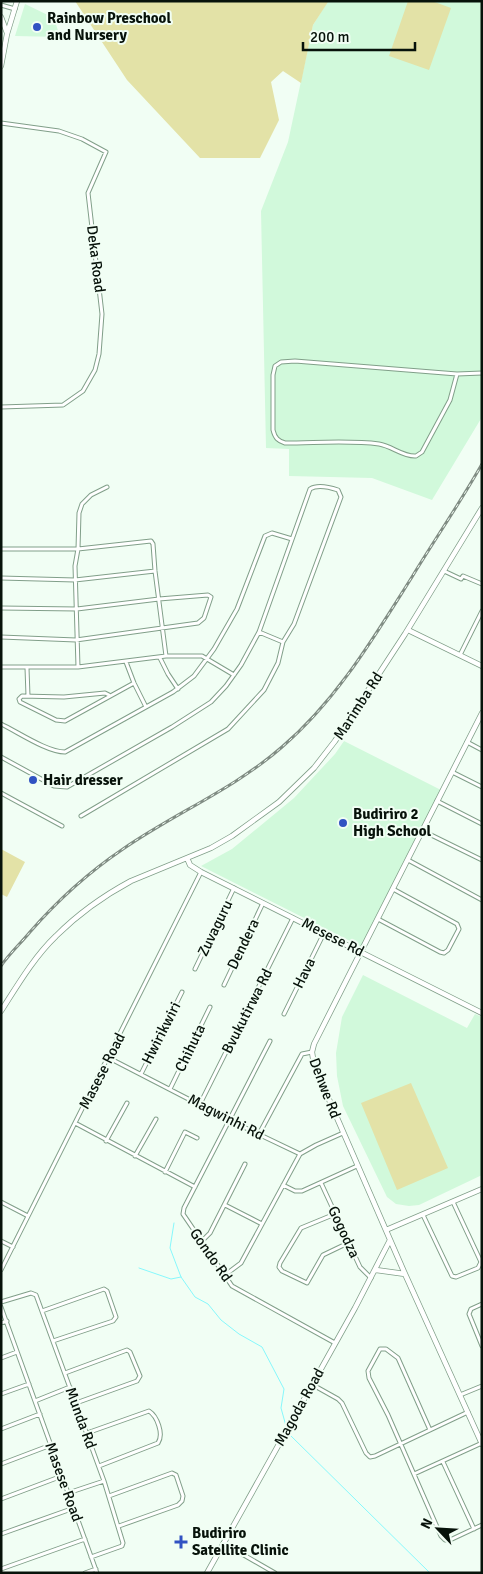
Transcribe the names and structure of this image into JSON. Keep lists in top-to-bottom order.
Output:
{
  "streets": {
    "street": [
      "Deka Road",
      "Marimba Rd",
      "Zuvaguru",
      "Mesese Rd",
      "Dendera",
      "Hava",
      "Bvukutirwa Rd",
      "Hwirikwiri",
      "Chihuta",
      "Masese Road",
      "Dehwe Rd",
      "Magwinhi Rd",
      "Gogodza",
      "Gondo Rd",
      "Magoda Road",
      "Munda Rd"
    ]
  },
  "crossings": [
    ["Marimba Rd", "Mesese Rd"],
    ["Zuvaguru", "Mesese Rd"],
    ["Mesese Rd", "Dendera"],
    ["Mesese Rd", "Hava"],
    ["Mesese Rd", "Bvukutirwa Rd"],
    ["Mesese Rd", "Masese Road"],
    ["Mesese Rd", "Dehwe Rd"],
    ["Bvukutirwa Rd", "Magwinhi Rd"],
    ["Hwirikwiri", "Magwinhi Rd"],
    ["Chihuta", "Magwinhi Rd"],
    ["Masese Road", "Magwinhi Rd"],
    ["Masese Road", "Munda Rd"],
    ["Dehwe Rd", "Magoda Road"],
    ["Magwinhi Rd", "Gondo Rd"],
    ["Gogodza", "Magoda Road"],
    ["Gondo Rd", "Magoda Road"]
  ],
  "places": {
    "other": ["Rainbow Preschool and Nursery", "Hair dresser", "Budiriro 2 High School"],
    "health": ["Budiriro Satellite Clinic"]
  },
  "scale_bar": "200 m",
  "north": "top left"
}
